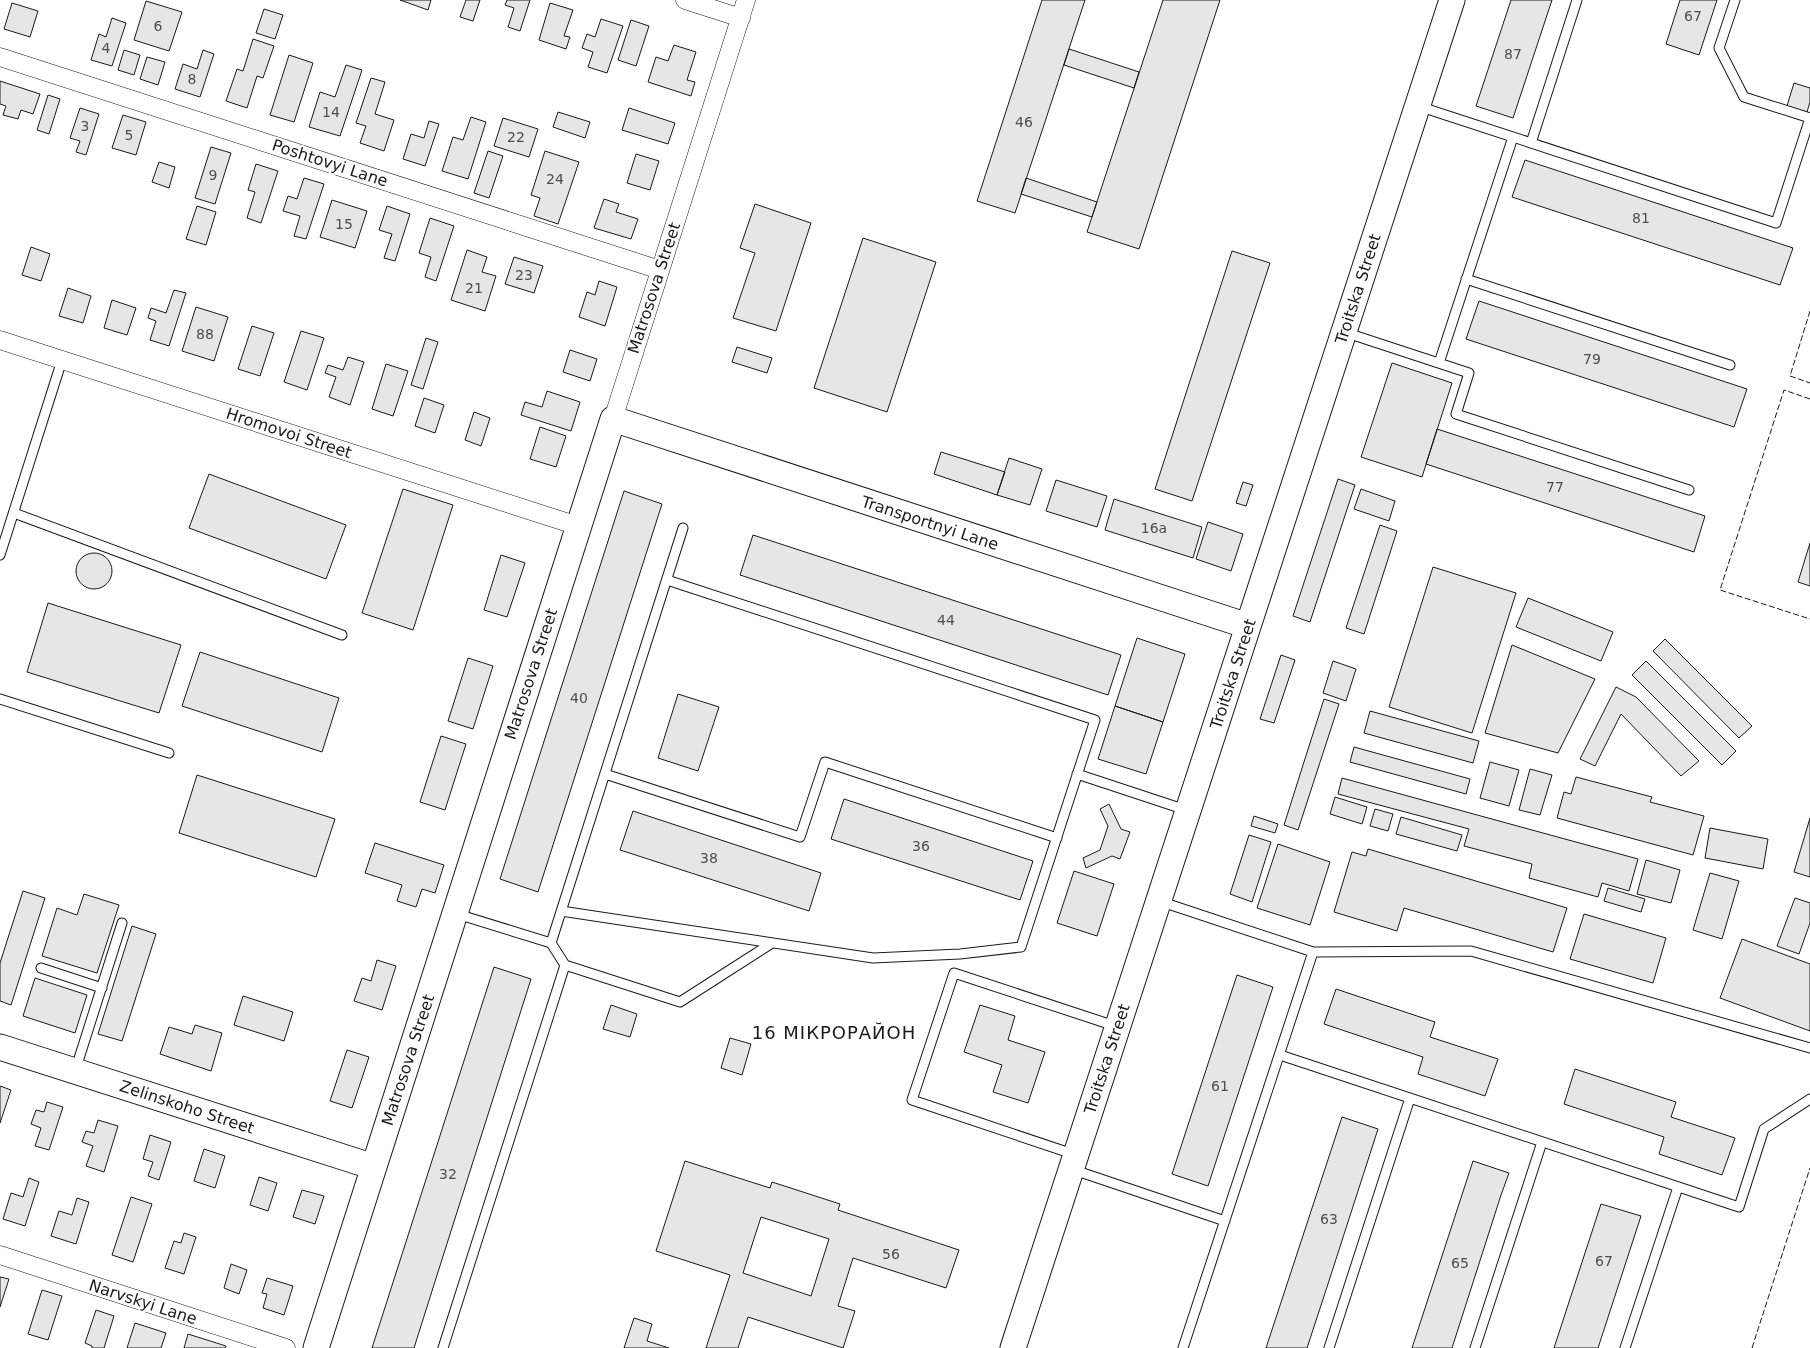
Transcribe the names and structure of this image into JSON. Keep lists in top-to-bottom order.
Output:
{
  "streets": {
    "street": [
      "Poshtovyi Lane",
      "Matrosova Street",
      "Troitska Street",
      "Hromovoi Street",
      "Transportnyi Lane",
      "Zelinskoho Street",
      "Narvskyi Lane"
    ]
  },
  "crossings": [
    ["Poshtovyi Lane", "Matrosova Street"],
    ["Matrosova Street", "Hromovoi Street"],
    ["Matrosova Street", "Transportnyi Lane"],
    ["Matrosova Street", "Zelinskoho Street"],
    ["Troitska Street", "Transportnyi Lane"]
  ],
  "districts": ["16 МІКРОРАЙОН"],
  "house_numbers": [
    "67",
    "6",
    "4",
    "87",
    "8",
    "14",
    "46",
    "3",
    "5",
    "22",
    "9",
    "24",
    "81",
    "15",
    "23",
    "21",
    "88",
    "79",
    "77",
    "16а",
    "44",
    "40",
    "36",
    "38",
    "61",
    "32",
    "63",
    "56",
    "67",
    "65"
  ]
}
